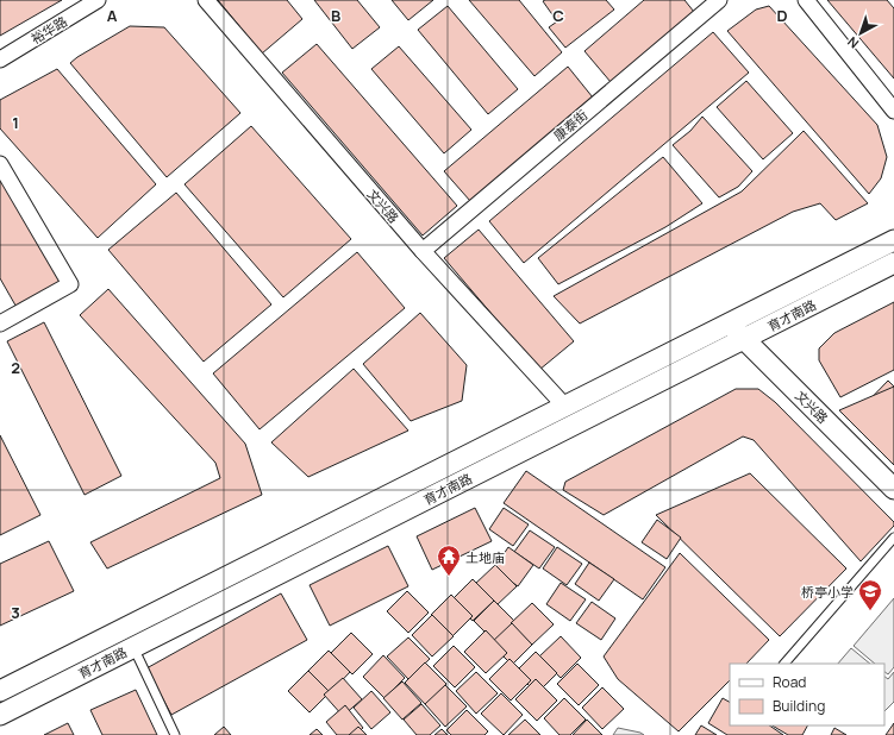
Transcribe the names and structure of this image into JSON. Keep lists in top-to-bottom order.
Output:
{
  "streets": {
    "street": [
      "裕华路",
      "康泰街",
      "文兴路",
      "育才南路"
    ]
  },
  "crossings": [
    ["康泰街", "文兴路"],
    ["文兴路", "育才南路"]
  ],
  "places": {
    "temple": ["土地庙"],
    "school or university": ["桥亭小学"]
  },
  "legend": ["Road", "Building"],
  "north": "bottom left",
  "grid": {
    "columns": [
      "A",
      "B",
      "C",
      "D"
    ],
    "rows": ["1", "2", "3"]
  }
}
